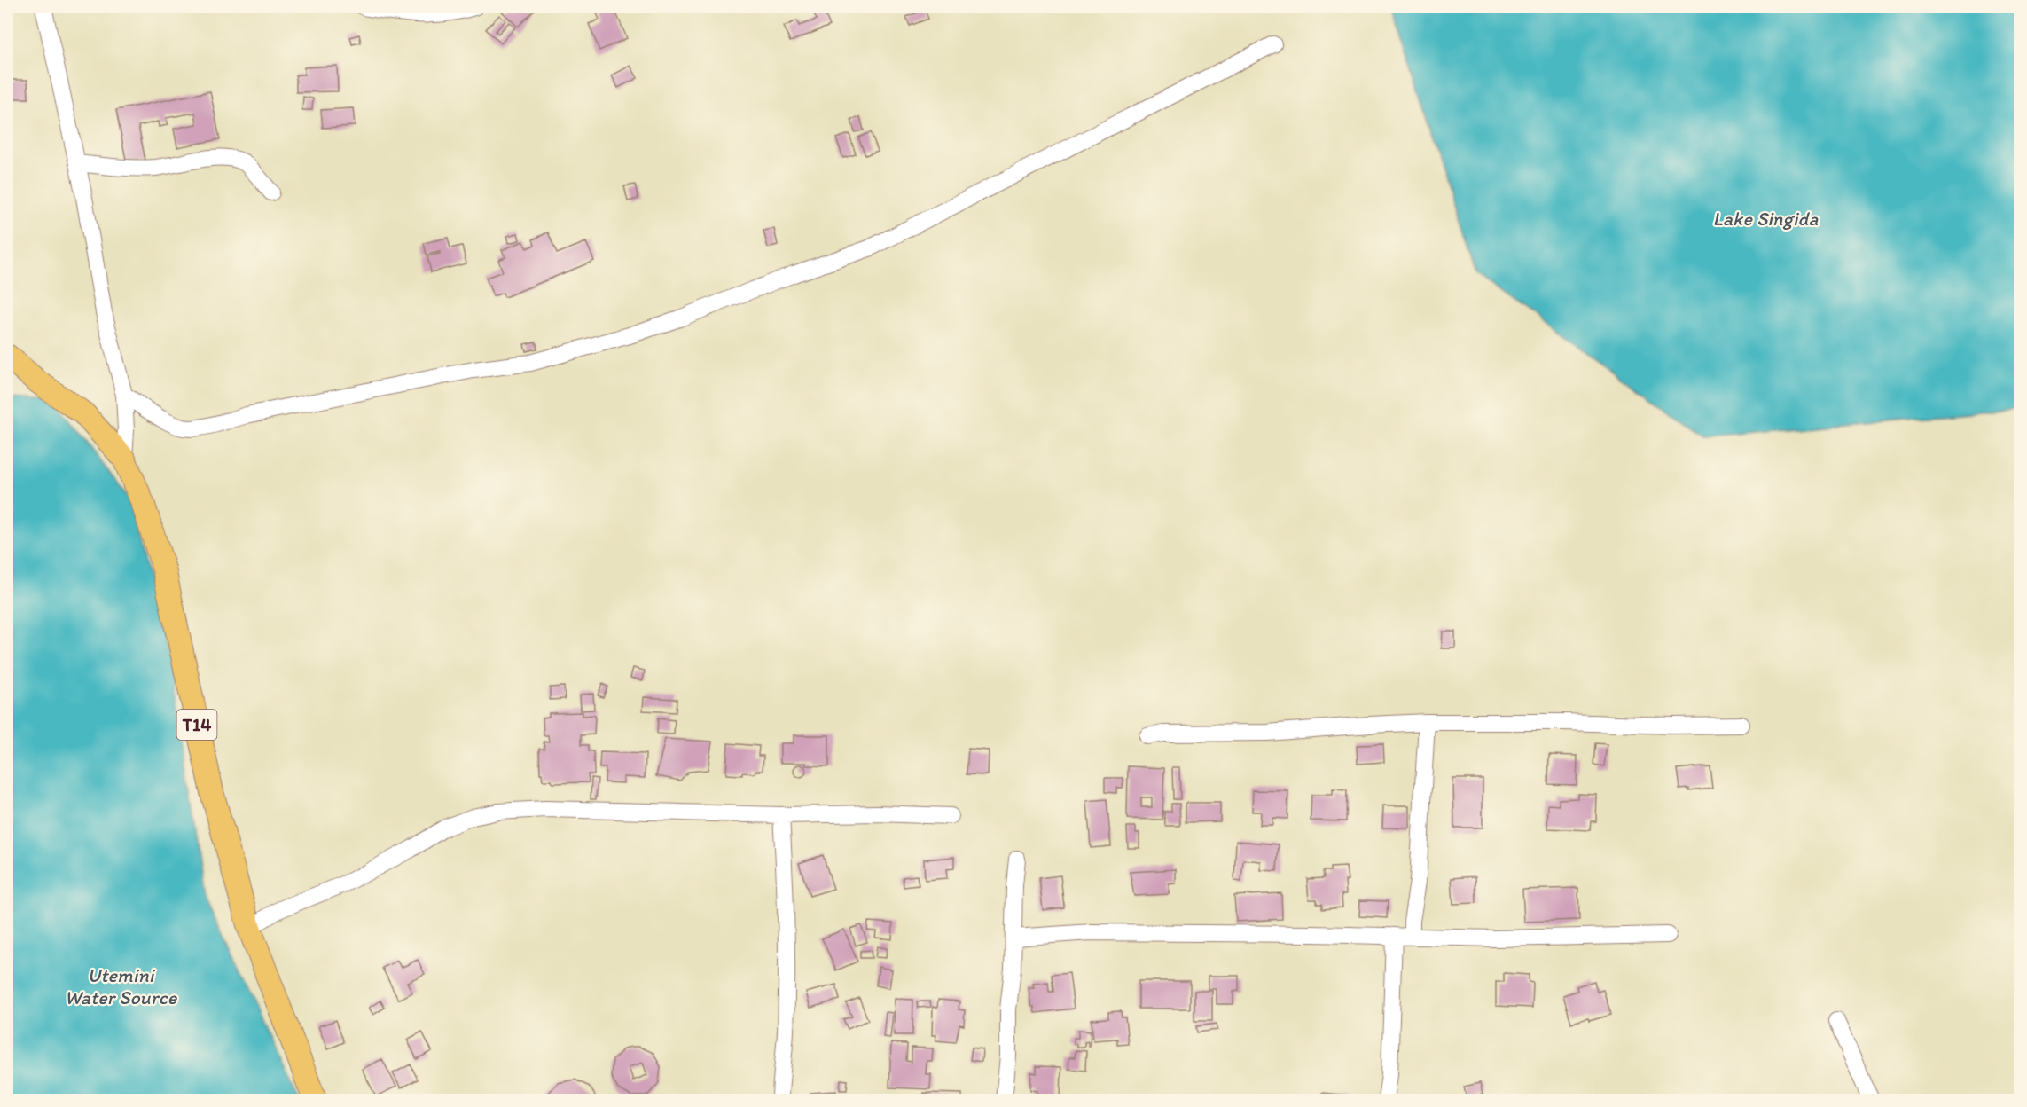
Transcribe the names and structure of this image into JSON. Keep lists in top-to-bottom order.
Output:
{
  "streets": {
    "highway": ["T14"]
  },
  "water": ["Lake Singida", "Utemini Water Source"]
}
